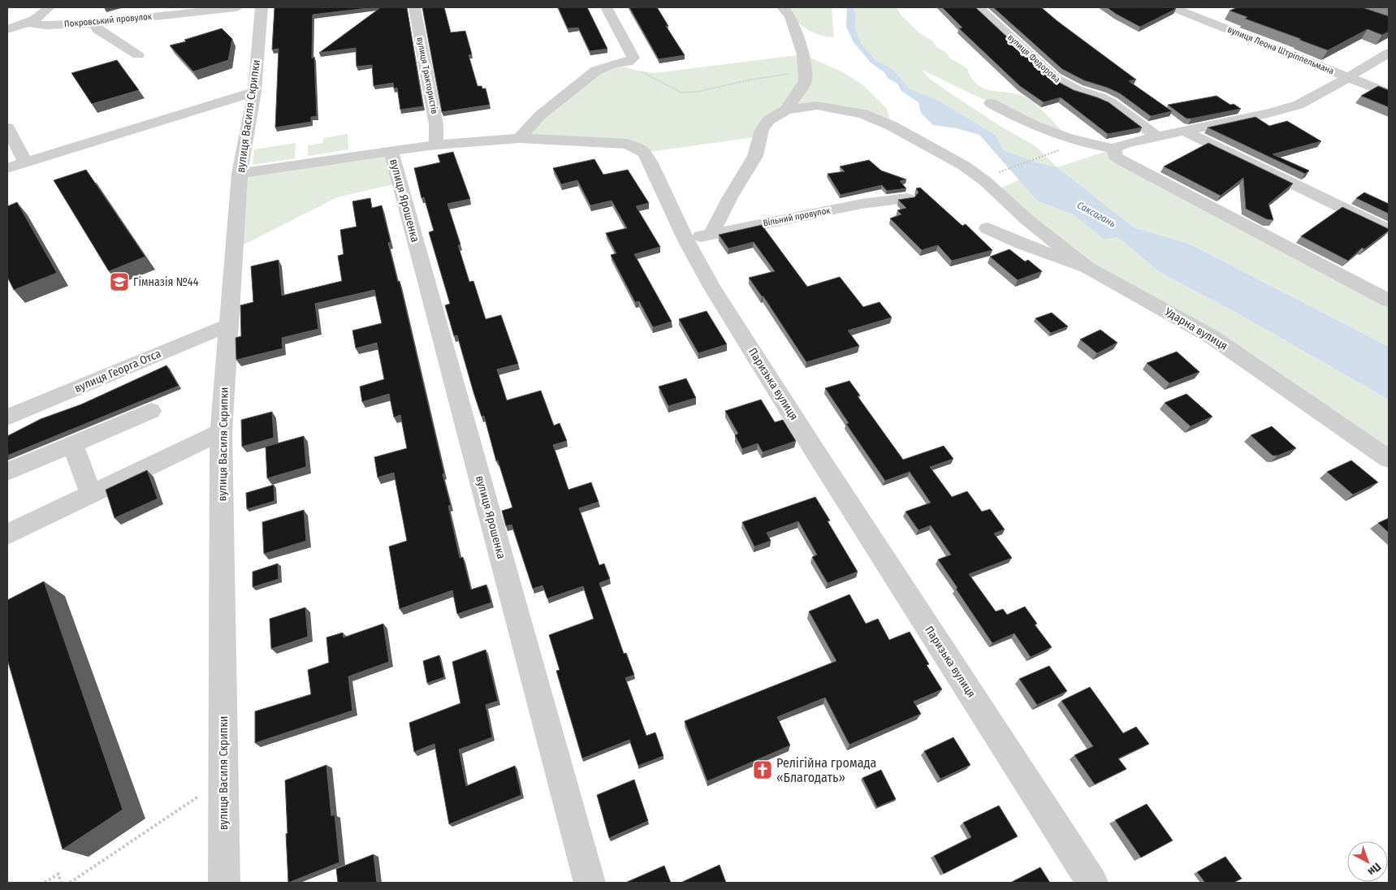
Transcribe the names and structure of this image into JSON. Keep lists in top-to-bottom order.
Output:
{
  "streets": {
    "street": [
      "Покровський провулок",
      "вулиця Леона Штріппельмана",
      "вулиця Федорова",
      "вулиця Трактористів",
      "вулиця Василя Скрипки",
      "вулиця Ярошенка",
      "Вільний провулок",
      "Ударна вулиця",
      "вулиця Георга Отса",
      "Паризька вулиця"
    ]
  },
  "crossings": [
    ["вулиця Трактористів", "Паризька вулиця"],
    ["вулиця Василя Скрипки", "вулиця Георга Отса"],
    ["вулиця Василя Скрипки", "Паризька вулиця"],
    ["вулиця Ярошенка", "Паризька вулиця"],
    ["Вільний провулок", "Паризька вулиця"]
  ],
  "water": ["Саксагань"],
  "places": {
    "school or university": ["Гімназія №44"],
    "church": ["Релігійна громада «Благодать»"]
  },
  "north": "bottom right"
}
